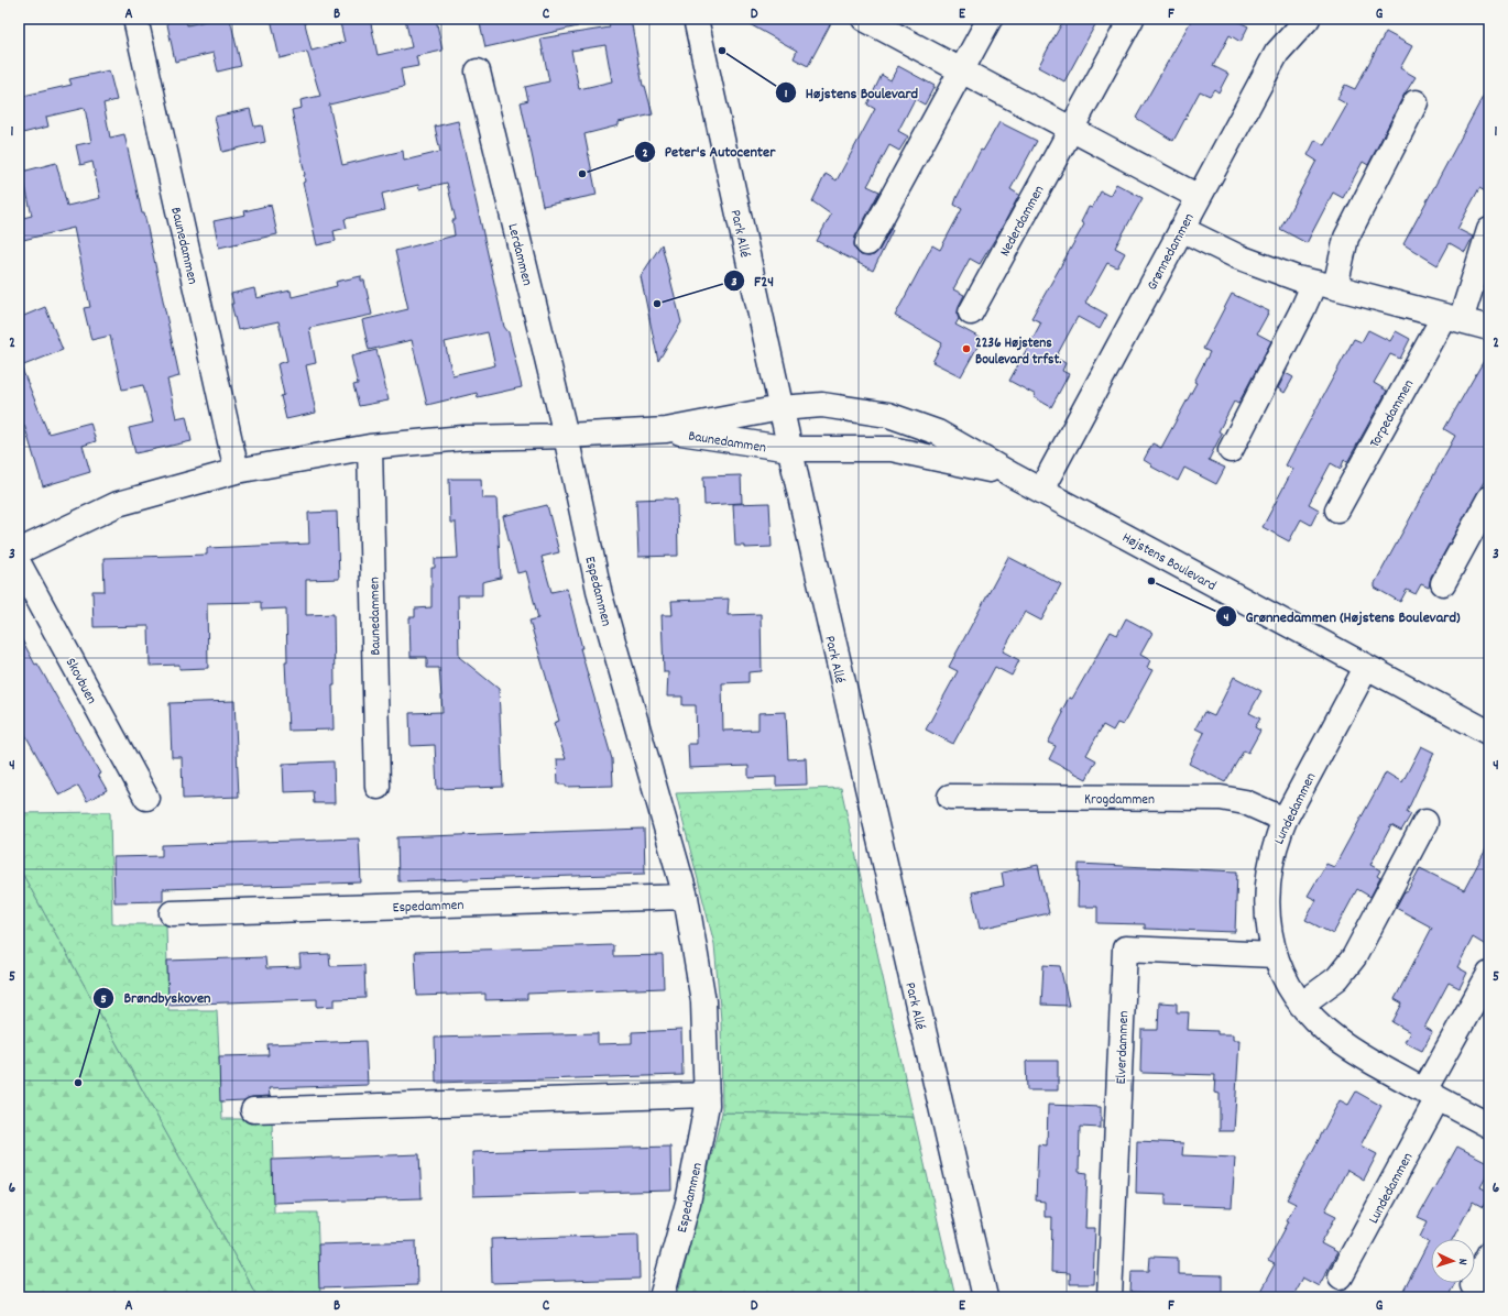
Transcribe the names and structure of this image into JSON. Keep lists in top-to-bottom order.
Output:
{
  "streets": {
    "street": [
      "Nederdammen",
      "Park Allé",
      "Baunedammen",
      "Grønnedammen",
      "Lerdammen",
      "Torpedammen",
      "Højstens Boulevard",
      "Espedammen",
      "Skovbuen",
      "Krogdammen",
      "Lundedammen",
      "Elverdammen"
    ]
  },
  "crossings": [
    ["Park Allé", "Baunedammen"],
    ["Park Allé", "Højstens Boulevard"],
    ["Baunedammen", "Lerdammen"],
    ["Baunedammen", "Højstens Boulevard"],
    ["Baunedammen", "Espedammen"],
    ["Grønnedammen", "Højstens Boulevard"],
    ["Lerdammen", "Espedammen"],
    ["Højstens Boulevard", "Lundedammen"],
    ["Krogdammen", "Lundedammen"],
    ["Lundedammen", "Elverdammen"]
  ],
  "places": [
    "Højstens Boulevard",
    "Peter's Autocenter",
    "F24",
    "2236 Højstens Boulevard trfst.",
    "Grønnedammen (Højstens Boulevard)",
    "Brøndbyskoven"
  ],
  "north": "right",
  "grid": {
    "columns": [
      "A",
      "B",
      "C",
      "D",
      "E",
      "F",
      "G"
    ],
    "rows": [
      "1",
      "2",
      "3",
      "4",
      "5",
      "6"
    ]
  }
}
